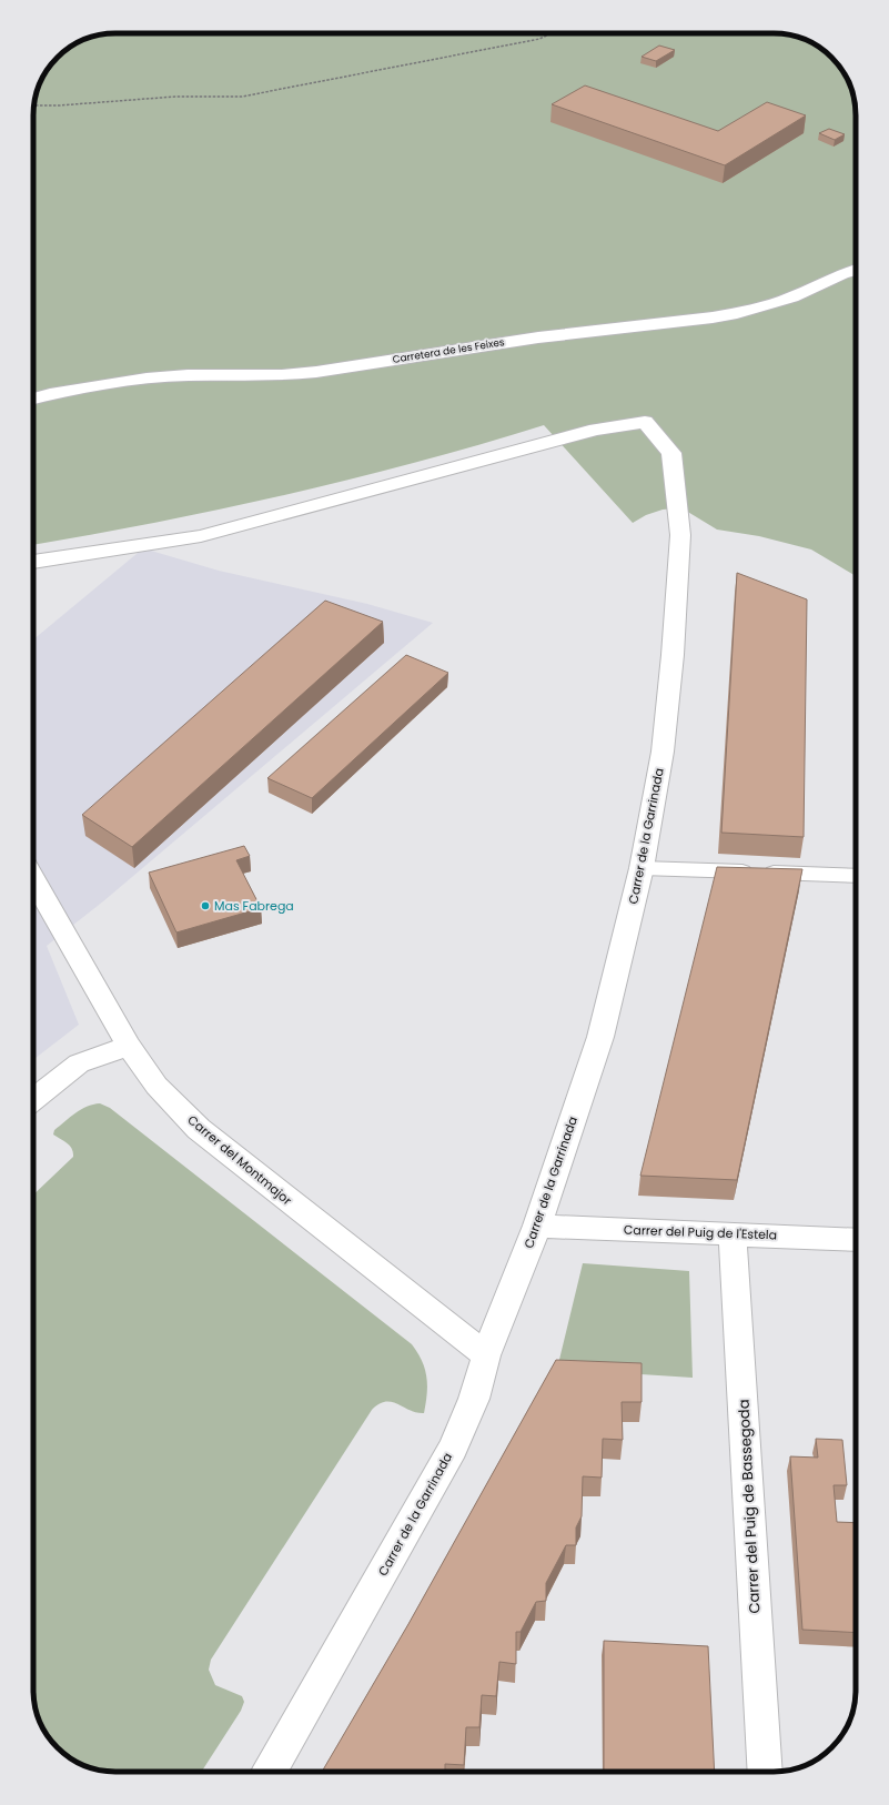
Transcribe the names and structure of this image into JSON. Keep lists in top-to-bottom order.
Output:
{
  "streets": {
    "street": [
      "Carretera de les Feixes",
      "Carrer de la Garrinada",
      "Carrer del Montmajor",
      "Carrer del Puig de l'Estela",
      "Carrer del Puig de Bassegoda"
    ]
  },
  "crossings": [
    ["Carrer de la Garrinada", "Carrer del Montmajor"],
    ["Carrer de la Garrinada", "Carrer del Puig de l'Estela"],
    ["Carrer del Puig de l'Estela", "Carrer del Puig de Bassegoda"]
  ],
  "places": ["Mas Fabrega"]
}
